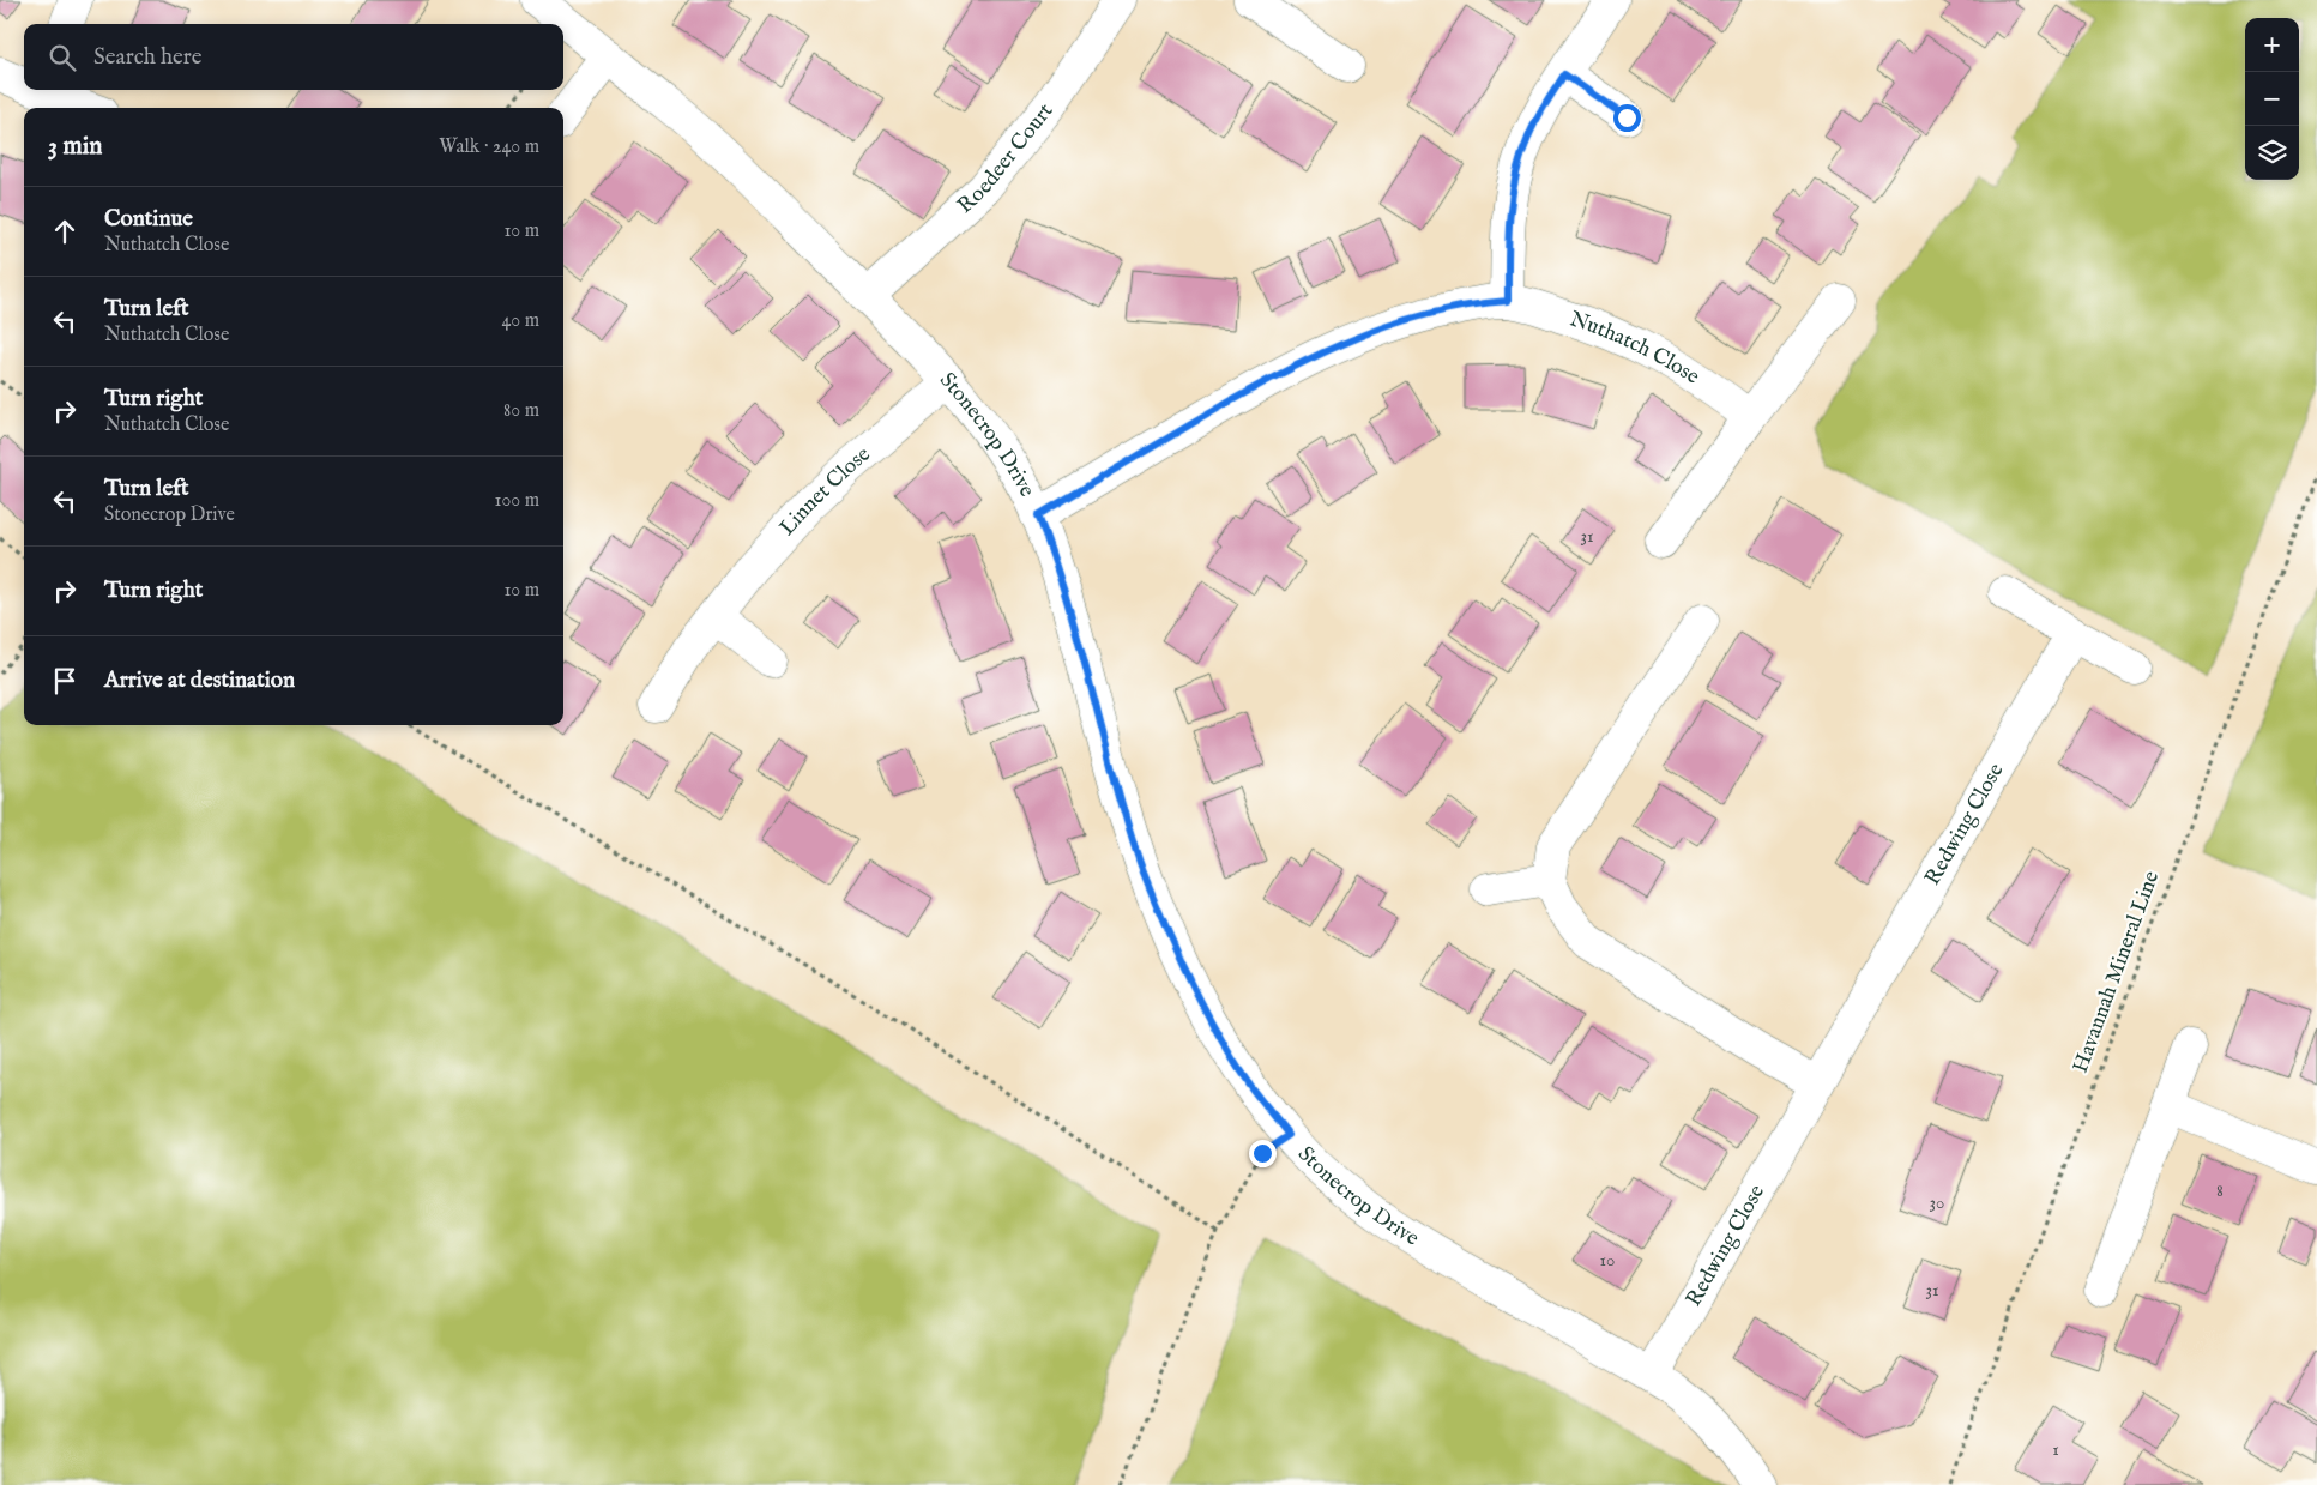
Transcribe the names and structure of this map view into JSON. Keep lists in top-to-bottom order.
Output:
{
  "streets": {
    "street": [
      "Roedeer Court",
      "Nuthatch Close",
      "Stonecrop Drive",
      "Linnet Close",
      "Redwing Close"
    ],
    "path": ["Havannah Mineral Line"]
  },
  "crossings": [
    ["Roedeer Court", "Stonecrop Drive"],
    ["Nuthatch Close", "Stonecrop Drive"],
    ["Stonecrop Drive", "Linnet Close"],
    ["Stonecrop Drive", "Redwing Close"]
  ],
  "house_numbers": [
    "31",
    "8",
    "30",
    "10",
    "31",
    "1"
  ],
  "page": {
    "map_buttons": ["+", "−"],
    "search": "Search here",
    "heading": ["3 min", "Walk · 240 m"],
    "list": [
      ["Continue", "Nuthatch Close", "10 m"],
      ["Turn left", "Nuthatch Close", "40 m"],
      ["Turn right", "Nuthatch Close", "80 m"],
      ["Turn left", "Stonecrop Drive", "100 m"],
      ["Turn right", "10 m"],
      "Arrive at destination"
    ]
  }
}
